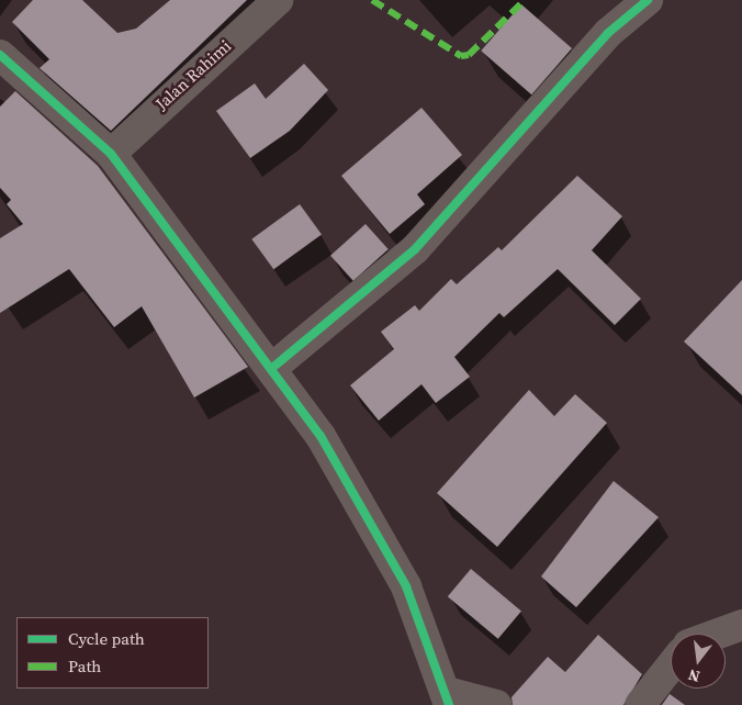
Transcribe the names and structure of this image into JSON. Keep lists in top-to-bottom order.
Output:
{
  "streets": {
    "street": ["Jalan Rahimi"]
  },
  "legend": ["Cycle path", "Path"],
  "north": "bottom"
}
